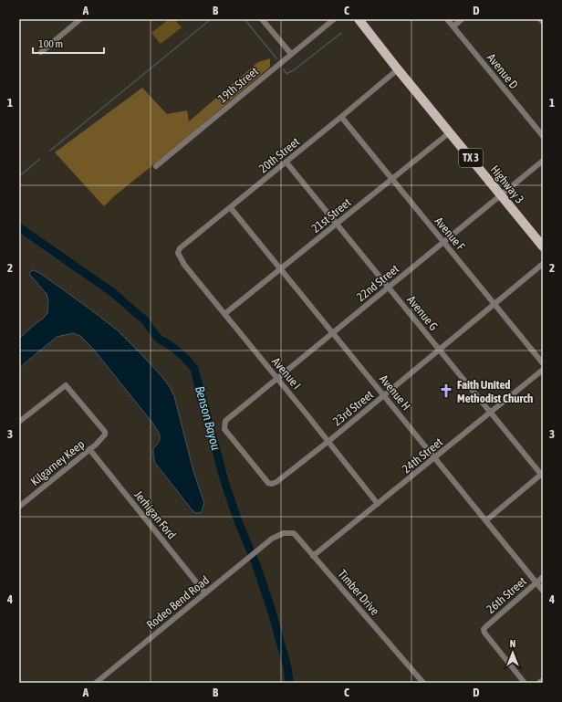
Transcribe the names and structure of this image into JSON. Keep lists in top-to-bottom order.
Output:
{
  "streets": {
    "main road": ["TX 3", "Highway 3"],
    "street": [
      "Avenue D",
      "19th Street",
      "20th Street",
      "21st Street",
      "Avenue F",
      "22nd Street",
      "Avenue G",
      "Avenue I",
      "Avenue H",
      "23rd Street",
      "24th Street",
      "Kilgarney Keep",
      "Jerhigan Ford",
      "Timber Drive",
      "26th Street",
      "Rodeo Bend Road"
    ]
  },
  "crossings": [
    ["20th Street", "TX 3"],
    ["20th Street", "Highway 3"],
    ["20th Street", "Avenue F"],
    ["20th Street", "Avenue G"],
    ["20th Street", "Avenue I"],
    ["20th Street", "Avenue H"],
    ["TX 3", "Highway 3"],
    ["Highway 3", "21st Street"],
    ["Highway 3", "22nd Street"],
    ["21st Street", "Avenue F"],
    ["21st Street", "Avenue G"],
    ["21st Street", "Avenue I"],
    ["21st Street", "Avenue H"],
    ["Avenue F", "22nd Street"],
    ["Avenue F", "23rd Street"],
    ["22nd Street", "Avenue G"],
    ["22nd Street", "Avenue I"],
    ["22nd Street", "Avenue H"],
    ["22nd Street", "23rd Street"],
    ["Avenue G", "23rd Street"],
    ["Avenue G", "24th Street"],
    ["Avenue I", "23rd Street"],
    ["Avenue I", "24th Street"],
    ["Avenue H", "23rd Street"],
    ["Avenue H", "24th Street"],
    ["Avenue H", "26th Street"],
    ["24th Street", "Timber Drive"],
    ["Kilgarney Keep", "Jerhigan Ford"],
    ["Jerhigan Ford", "Rodeo Bend Road"],
    ["Timber Drive", "Rodeo Bend Road"]
  ],
  "water": ["Benson Bayou"],
  "places": {
    "church": ["Faith United Methodist Church"]
  },
  "scale_bar": "100 m",
  "north": "top",
  "grid": {
    "columns": [
      "A",
      "B",
      "C",
      "D"
    ],
    "rows": [
      "1",
      "2",
      "3",
      "4"
    ]
  }
}
